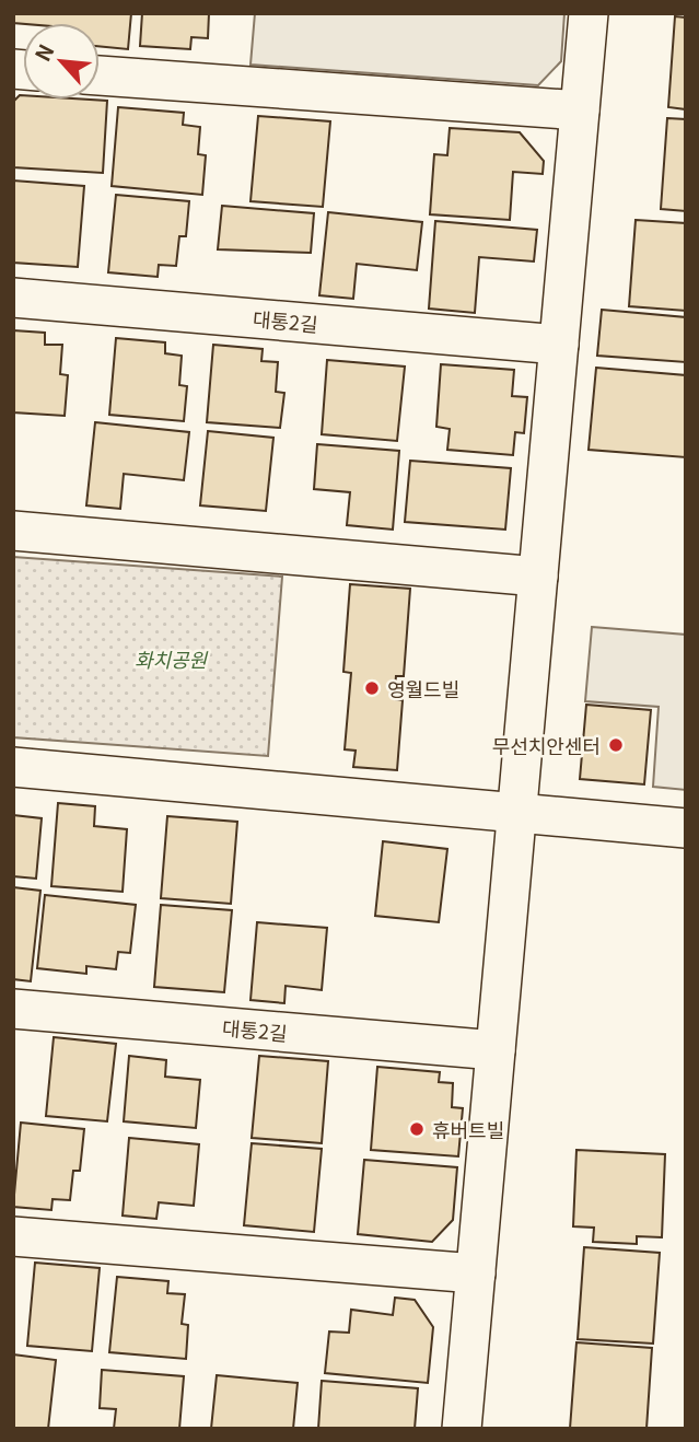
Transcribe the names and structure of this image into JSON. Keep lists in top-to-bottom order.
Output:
{
  "streets": {
    "street": ["대통2길"]
  },
  "parks": ["화치공원"],
  "places": ["영월드빌", "무선치안센터", "휴버트빌"],
  "north": "top left"
}
